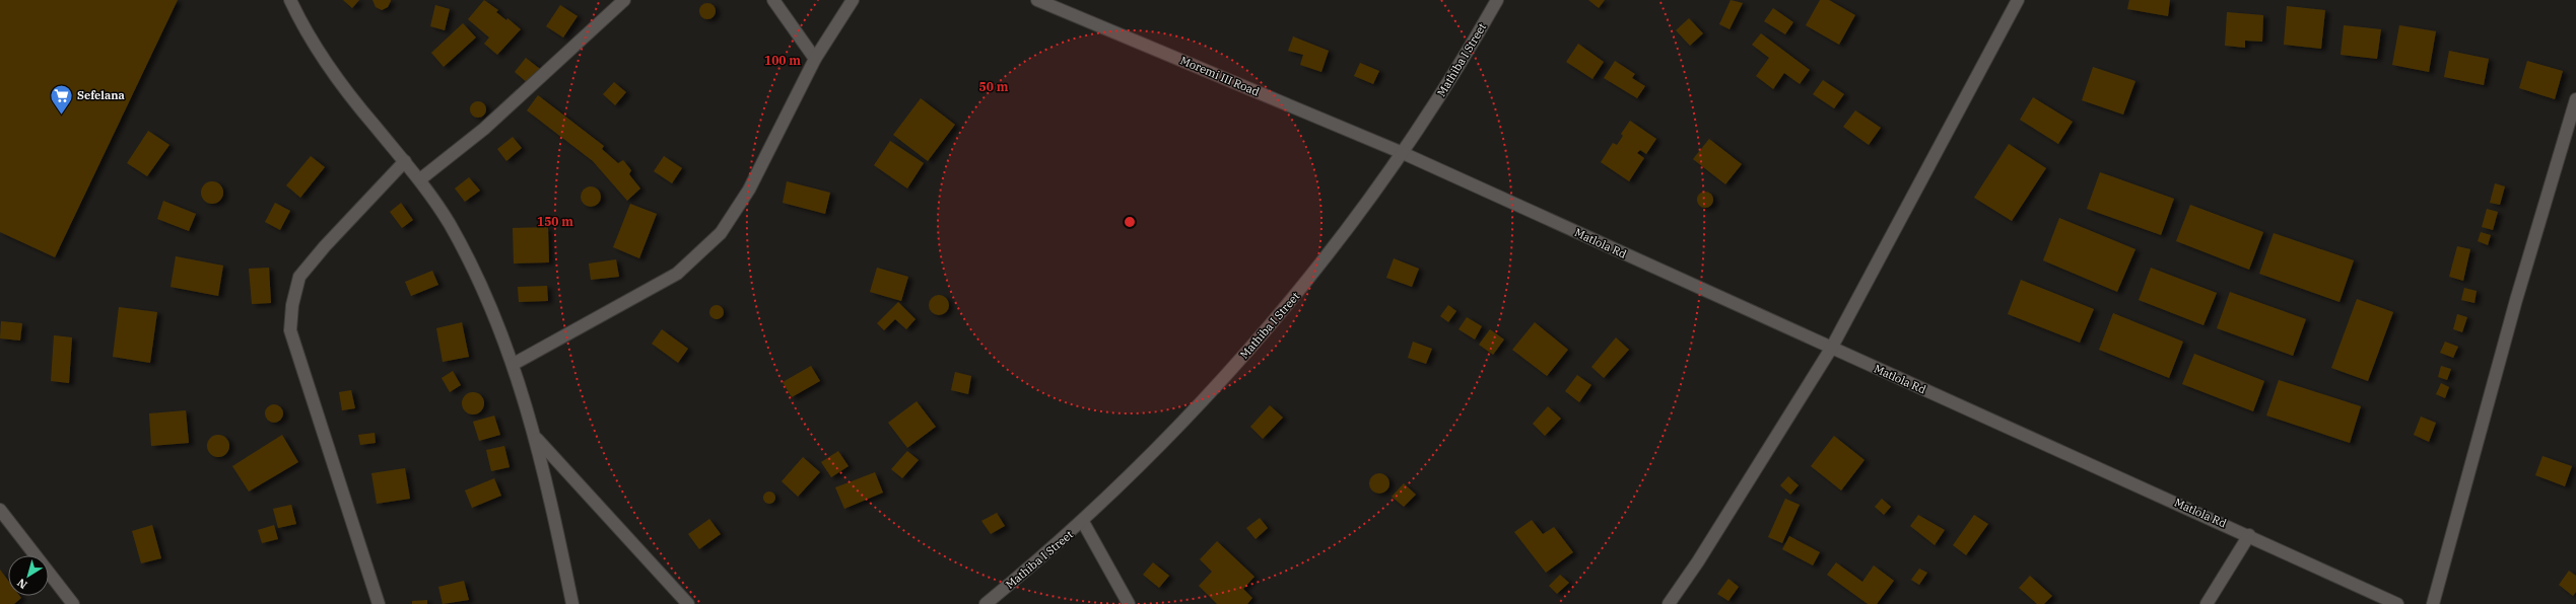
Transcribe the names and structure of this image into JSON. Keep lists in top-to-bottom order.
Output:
{
  "streets": {
    "street": ["Mathiba I Street", "Moremi III Road", "Matlola Rd"]
  },
  "crossings": [
    ["Mathiba I Street", "Moremi III Road"],
    ["Mathiba I Street", "Matlola Rd"],
    ["Moremi III Road", "Matlola Rd"]
  ],
  "places": {
    "supermarket": ["Sefelana"]
  },
  "north": "bottom left",
  "rings": ["100 m", "50 m", "150 m"]
}
